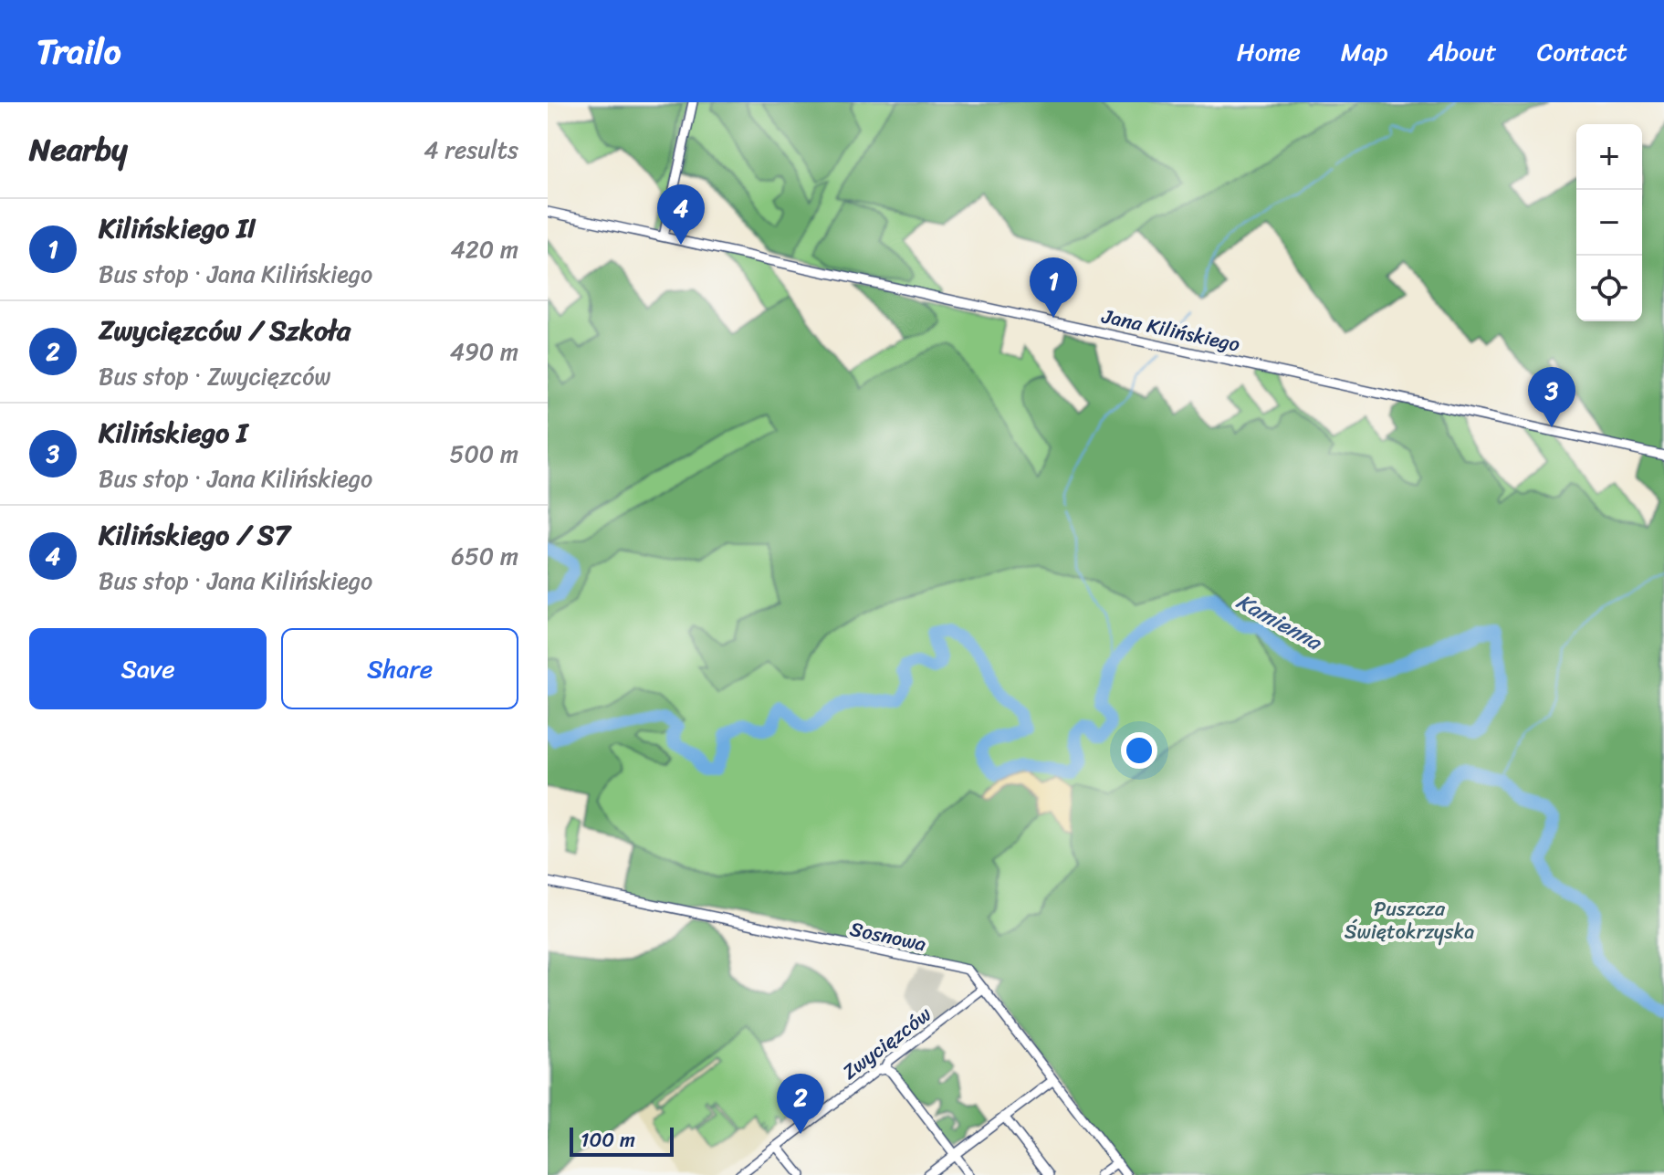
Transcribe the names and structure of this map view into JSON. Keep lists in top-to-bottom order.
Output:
{
  "streets": {
    "street": ["Jana Kilińskiego", "Sosnowa", "Zwycięzców"]
  },
  "crossings": [
    ["Sosnowa", "Zwycięzców"]
  ],
  "water": ["Kamienna"],
  "parks": ["Puszcza Świętokrzyska"],
  "scale_bar": "100 m",
  "page": {
    "header": "Trailo",
    "nav": [
      "Home",
      "Map",
      "About",
      "Contact"
    ],
    "heading": ["Nearby", "4 results"],
    "map_buttons": ["+", "−"],
    "pins": [
      "4",
      "1",
      "3",
      "2"
    ],
    "list": [
      {
        "mark": "1",
        "name": "Kilińskiego II",
        "note": "Bus stop · Jana Kilińskiego",
        "value": "420 m"
      },
      {
        "mark": "2",
        "name": "Zwycięzców / Szkoła",
        "note": "Bus stop · Zwycięzców",
        "value": "490 m"
      },
      {
        "mark": "3",
        "name": "Kilińskiego I",
        "note": "Bus stop · Jana Kilińskiego",
        "value": "500 m"
      },
      {
        "mark": "4",
        "name": "Kilińskiego / S7",
        "note": "Bus stop · Jana Kilińskiego",
        "value": "650 m"
      }
    ],
    "buttons": ["Save", "Share"],
    "scale": "100 m"
  }
}
